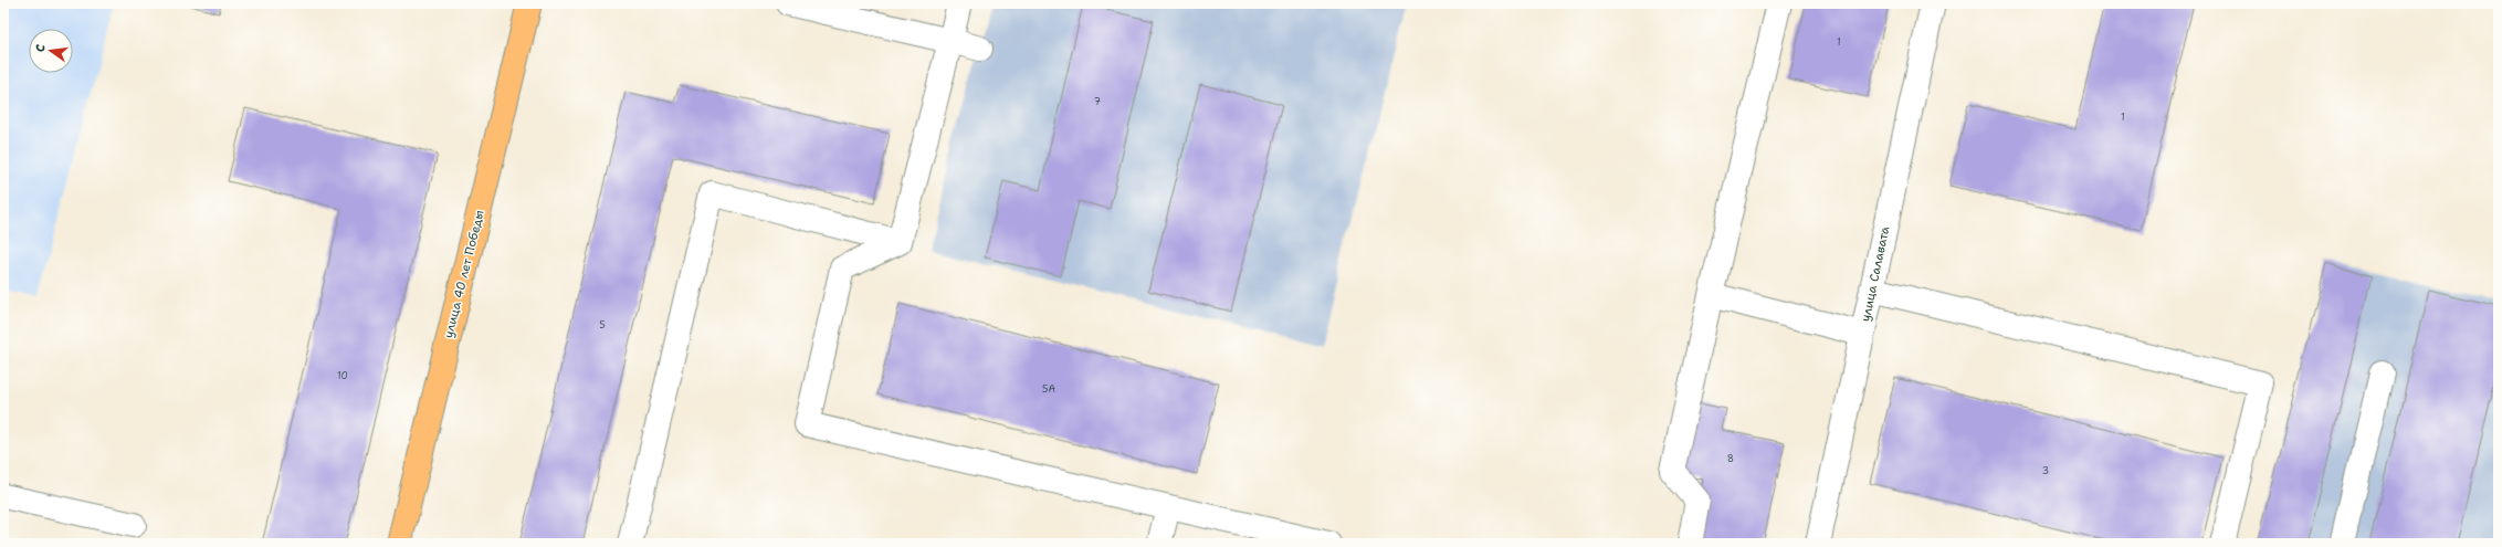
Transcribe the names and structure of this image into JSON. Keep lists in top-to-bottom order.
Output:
{
  "streets": {
    "main road": ["улица 40 лет Победы"],
    "street": ["улица Салавата"]
  },
  "house_numbers": [
    "1",
    "7",
    "1",
    "5",
    "10",
    "5А",
    "8",
    "3"
  ],
  "north": "left"
}
